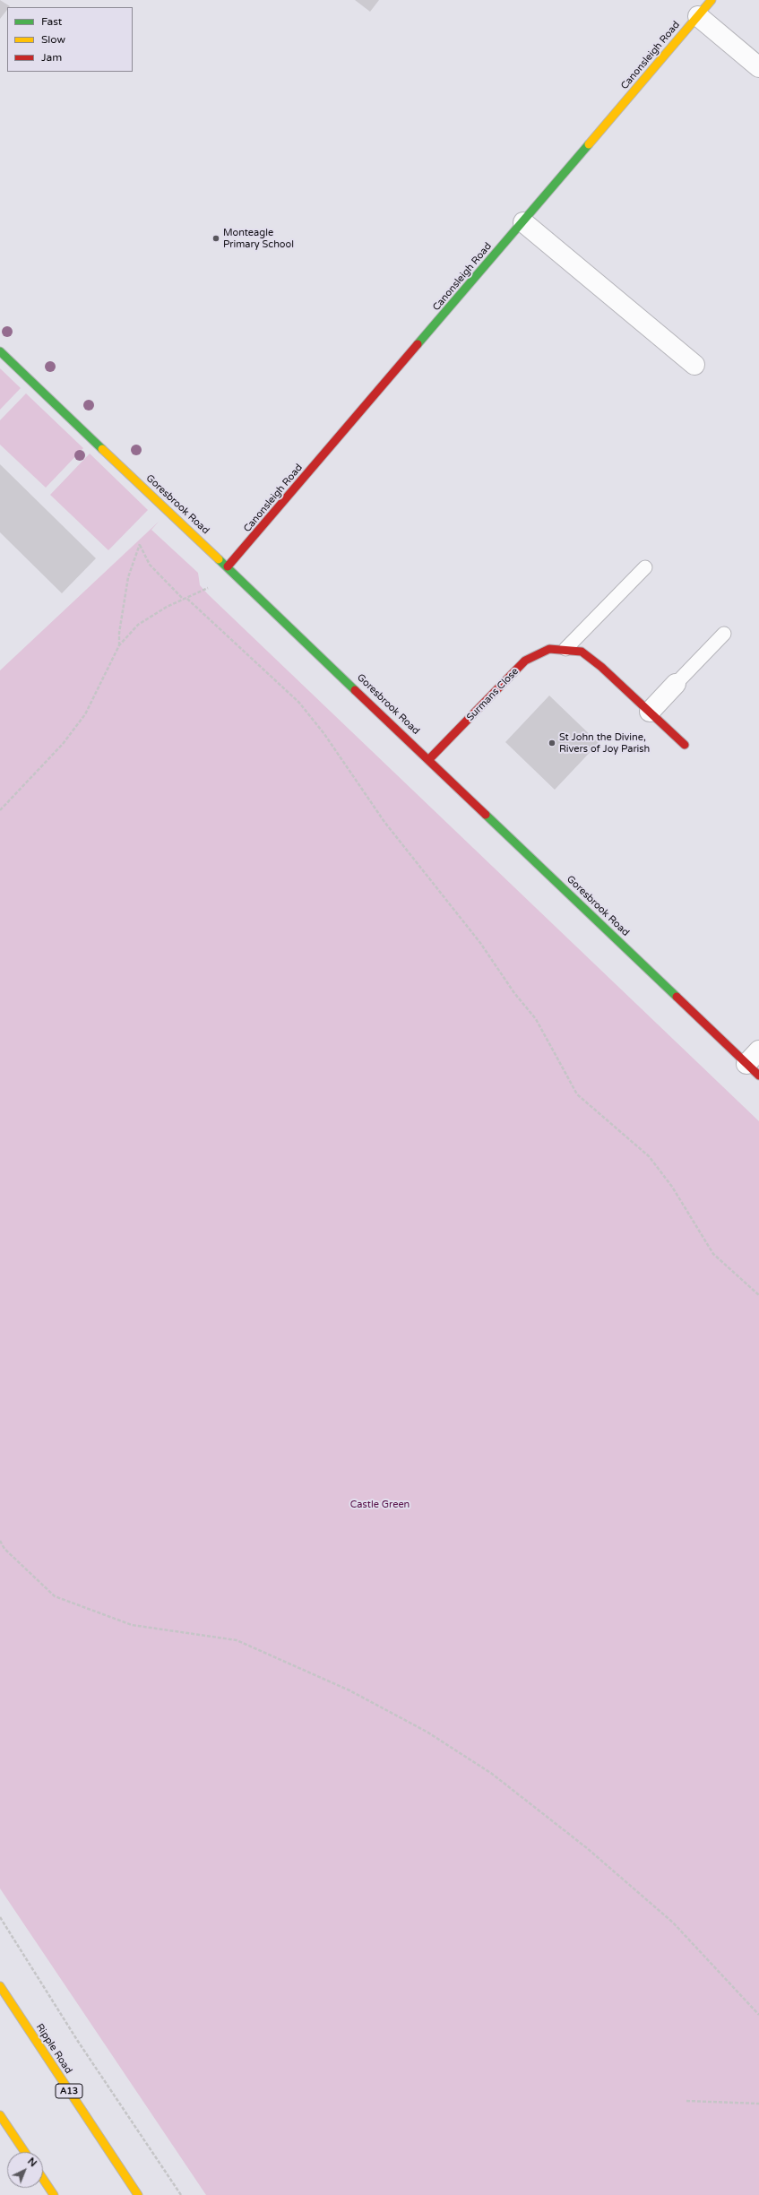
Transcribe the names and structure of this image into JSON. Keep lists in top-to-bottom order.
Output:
{
  "streets": {
    "main road": [
      "Canonsleigh Road",
      "Goresbrook Road",
      "Surmans Close",
      "Ripple Road",
      "A13"
    ]
  },
  "crossings": [
    ["Canonsleigh Road", "Goresbrook Road"],
    ["Goresbrook Road", "Surmans Close"]
  ],
  "parks": ["Castle Green"],
  "places": ["Monteagle Primary School", "St John the Divine, Rivers of Joy Parish"],
  "legend": ["Fast", "Slow", "Jam"],
  "north": "top right"
}
